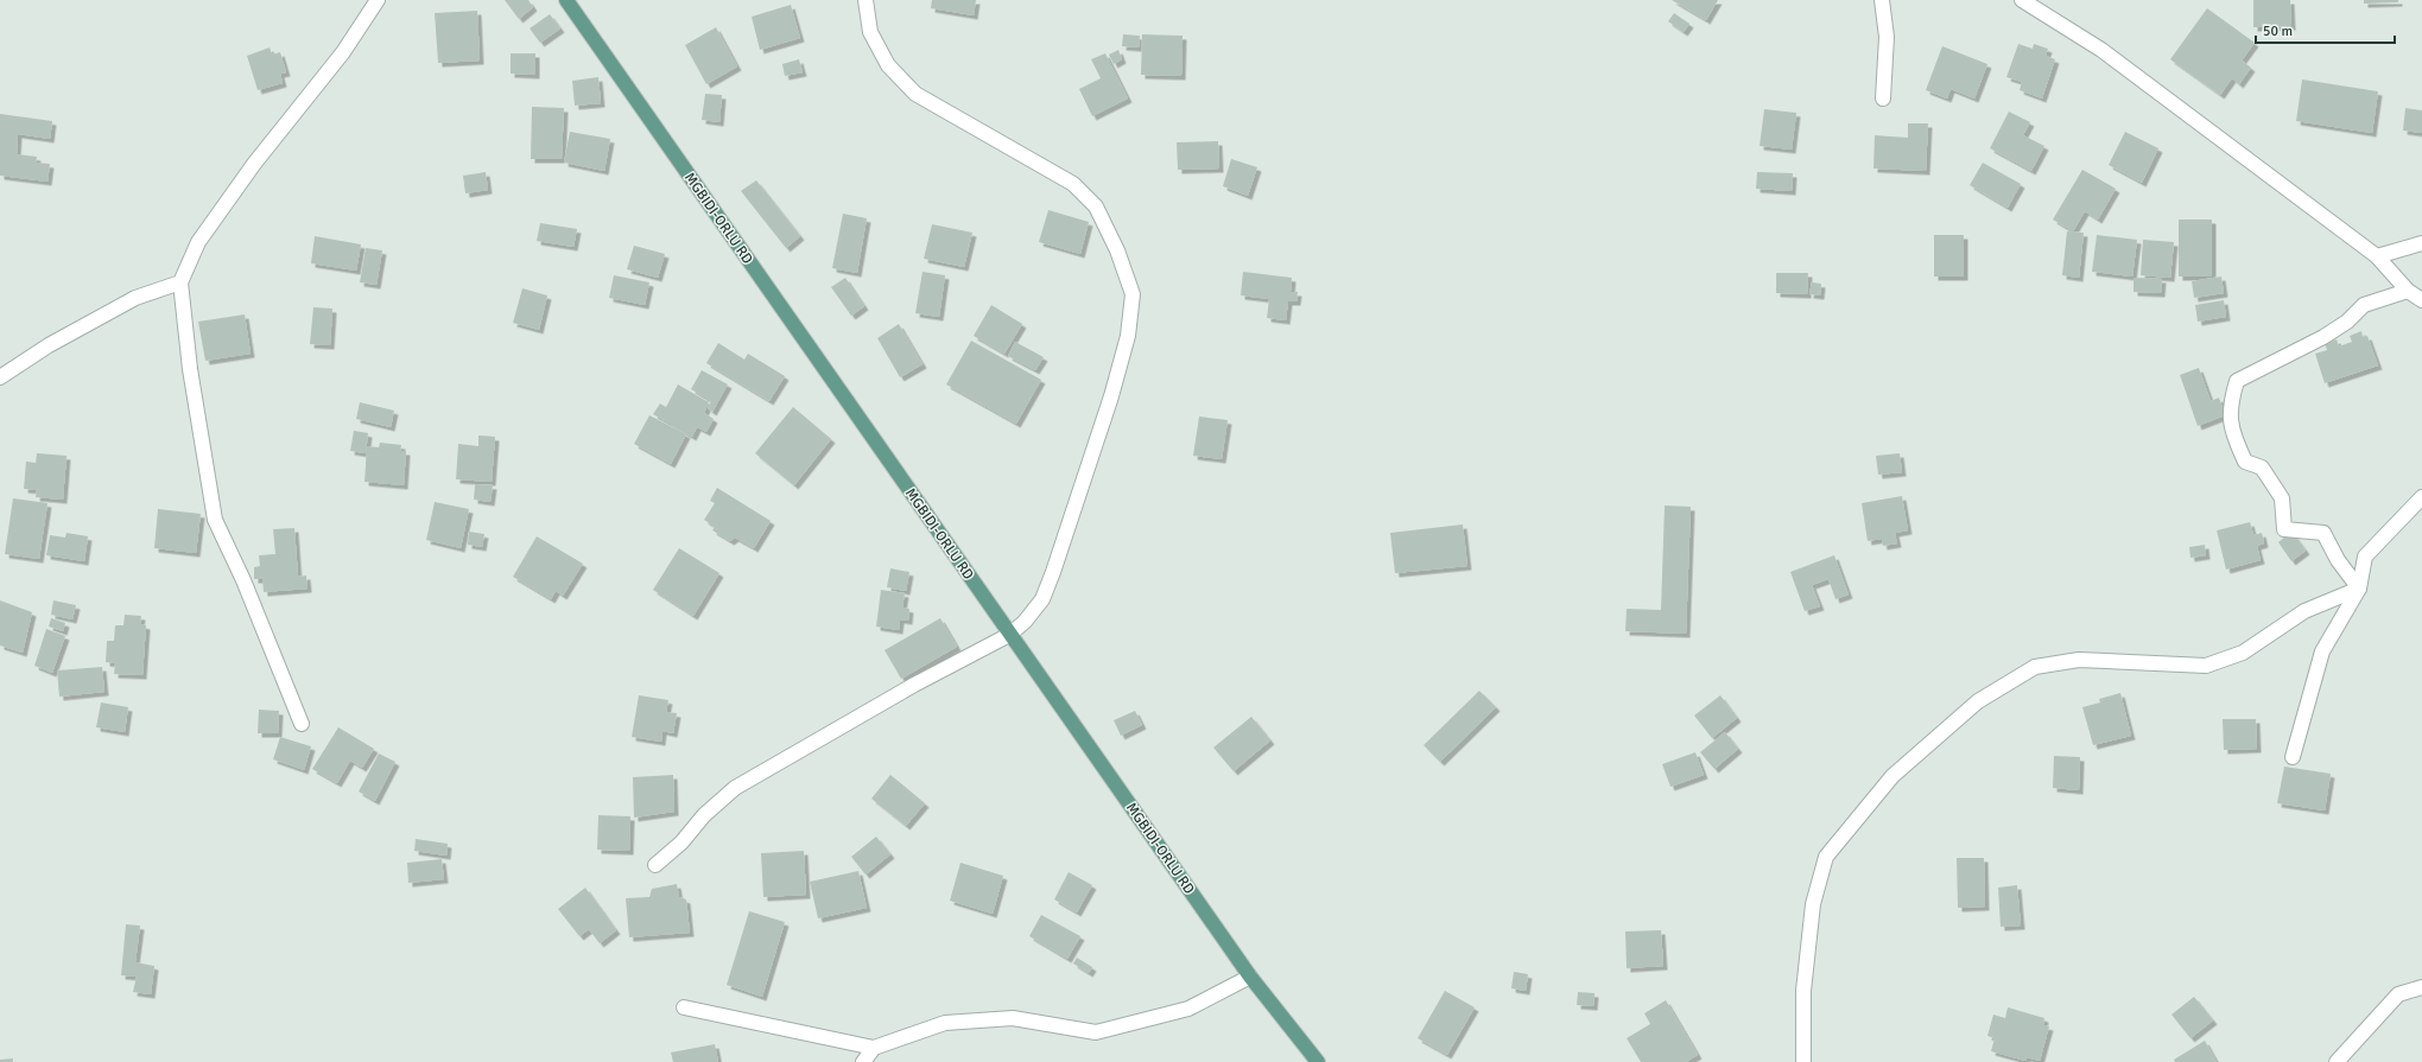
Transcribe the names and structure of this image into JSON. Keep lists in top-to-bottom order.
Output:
{
  "streets": {
    "main road": ["MGBIDI-ORLU RD"]
  },
  "scale_bar": "50 m"
}
